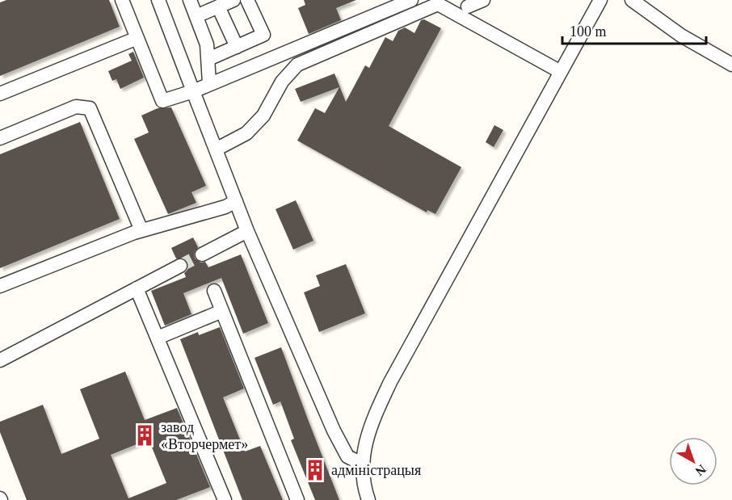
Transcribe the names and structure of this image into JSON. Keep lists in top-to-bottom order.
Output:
{
  "places": {
    "building": ["завод «Вторчермет»", "адміністрацыя"]
  },
  "scale_bar": "100 m",
  "north": "bottom right"
}
